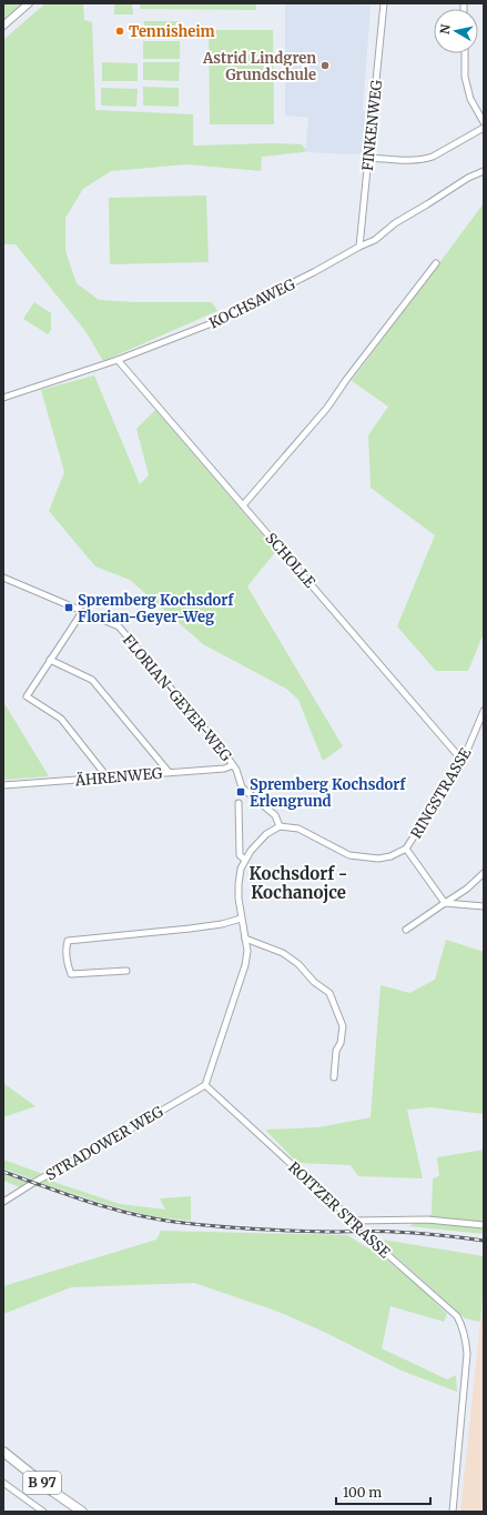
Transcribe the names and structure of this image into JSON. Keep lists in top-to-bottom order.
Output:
{
  "streets": {
    "main road": ["B 97"],
    "street": [
      "FINKENWEG",
      "KOCHSAWEG",
      "SCHOLLE",
      "FLORIAN-GEYER-WEG",
      "ÄHRENWEG",
      "RINGSTRASSE",
      "STRADOWER WEG",
      "ROITZER STRASSE"
    ]
  },
  "crossings": [
    ["FINKENWEG", "KOCHSAWEG"],
    ["KOCHSAWEG", "SCHOLLE"],
    ["SCHOLLE", "RINGSTRASSE"],
    ["FLORIAN-GEYER-WEG", "ÄHRENWEG"],
    ["STRADOWER WEG", "ROITZER STRASSE"]
  ],
  "districts": ["Kochsdorf - Kochanojce"],
  "places": {
    "other": ["Tennisheim", "Astrid Lindgren Grundschule"],
    "transit": ["Spremberg Kochsdorf Florian-Geyer-Weg", "Spremberg Kochsdorf Erlengrund"]
  },
  "scale_bar": "100 m",
  "north": "left"
}
